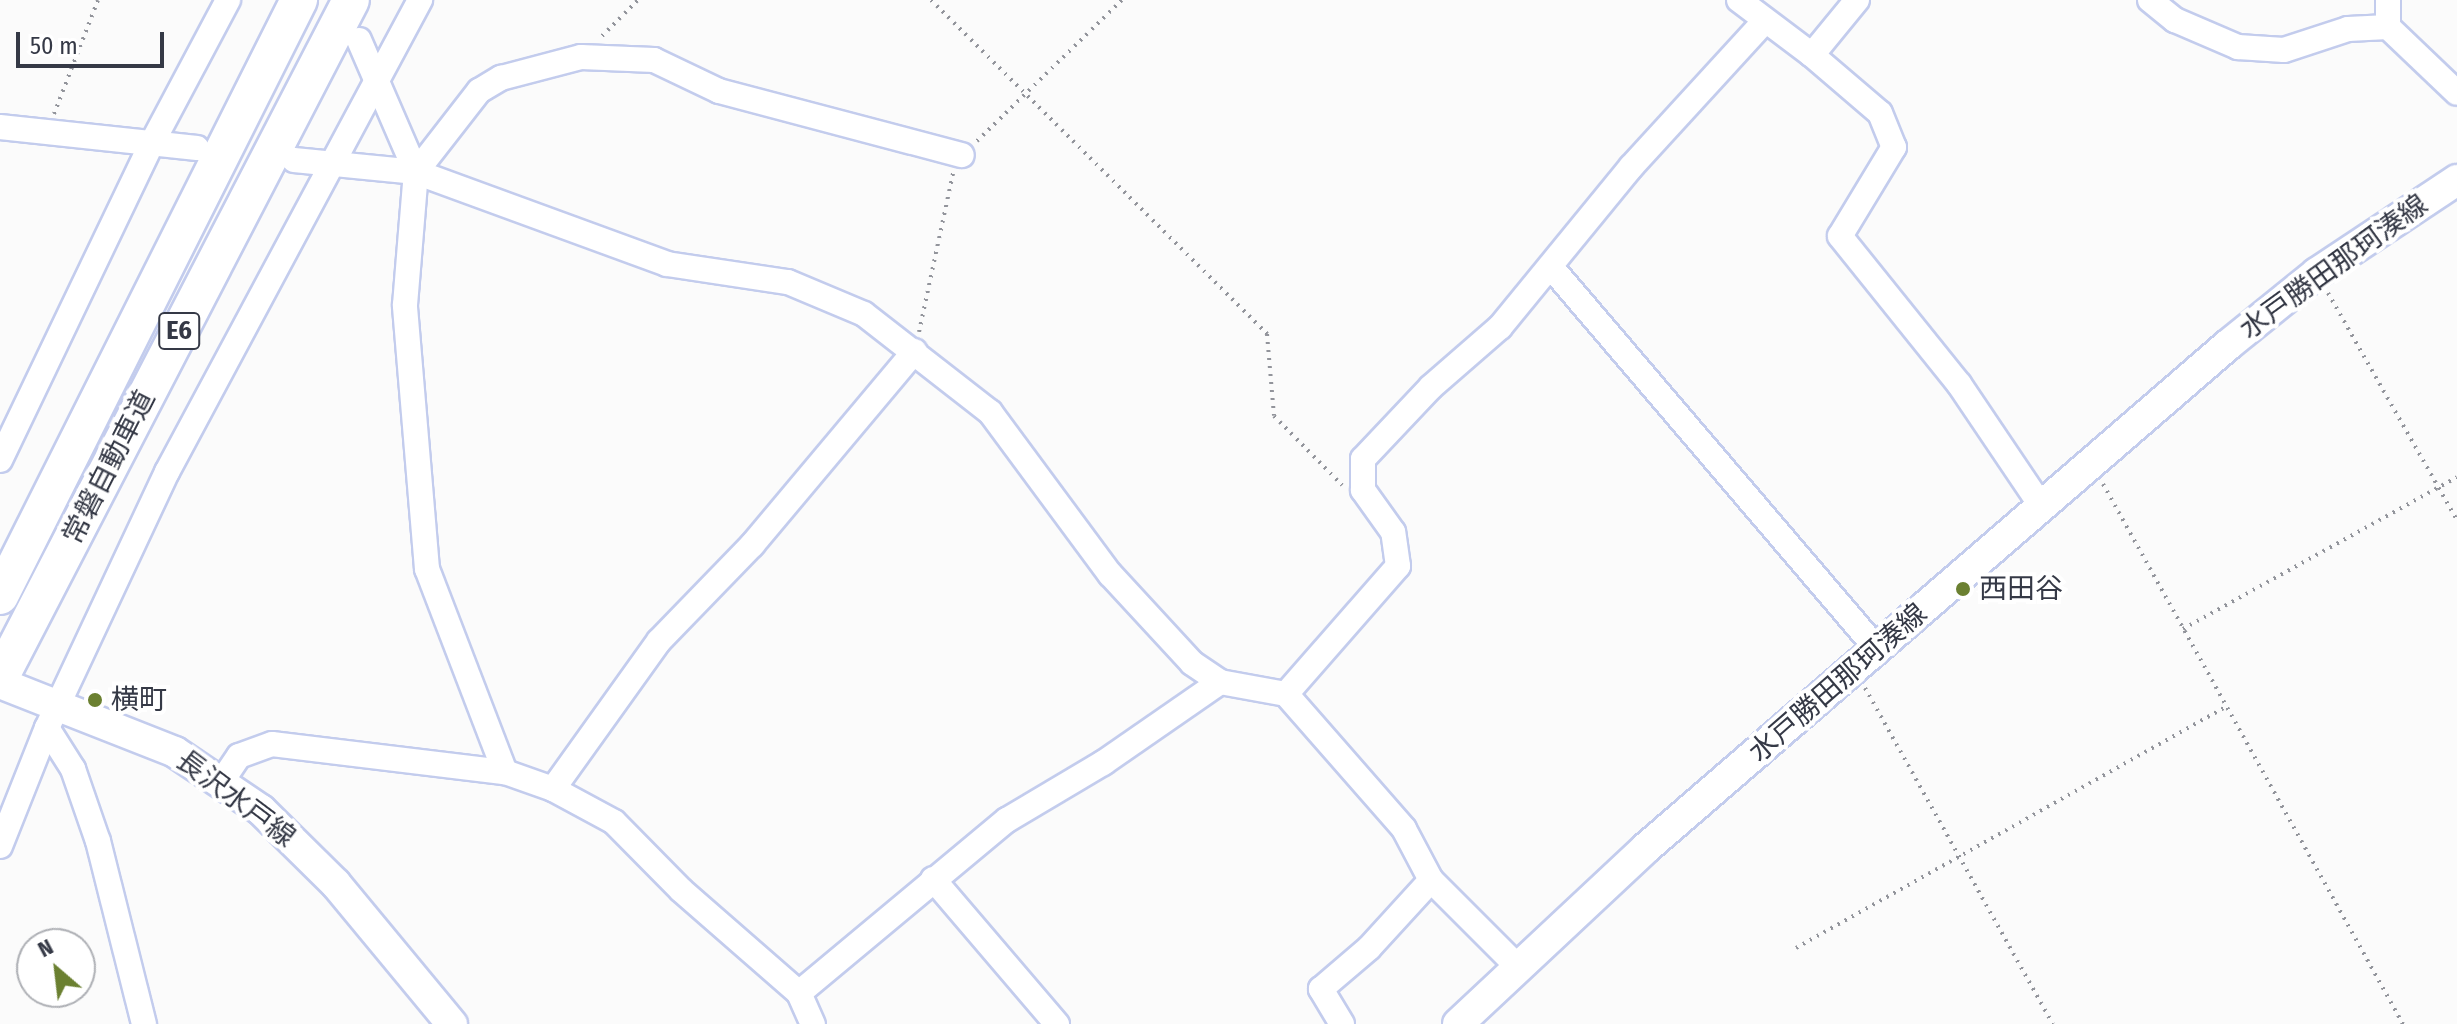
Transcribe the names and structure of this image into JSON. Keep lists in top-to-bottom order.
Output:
{
  "streets": {
    "highway": ["E6", "常磐自動車道"],
    "main road": ["水戸勝田那珂湊線", "長沢水戸線"]
  },
  "crossings": [
    ["常磐自動車道", "長沢水戸線"]
  ],
  "places": ["西田谷", "横町"],
  "scale_bar": "50 m",
  "north": "top left"
}
